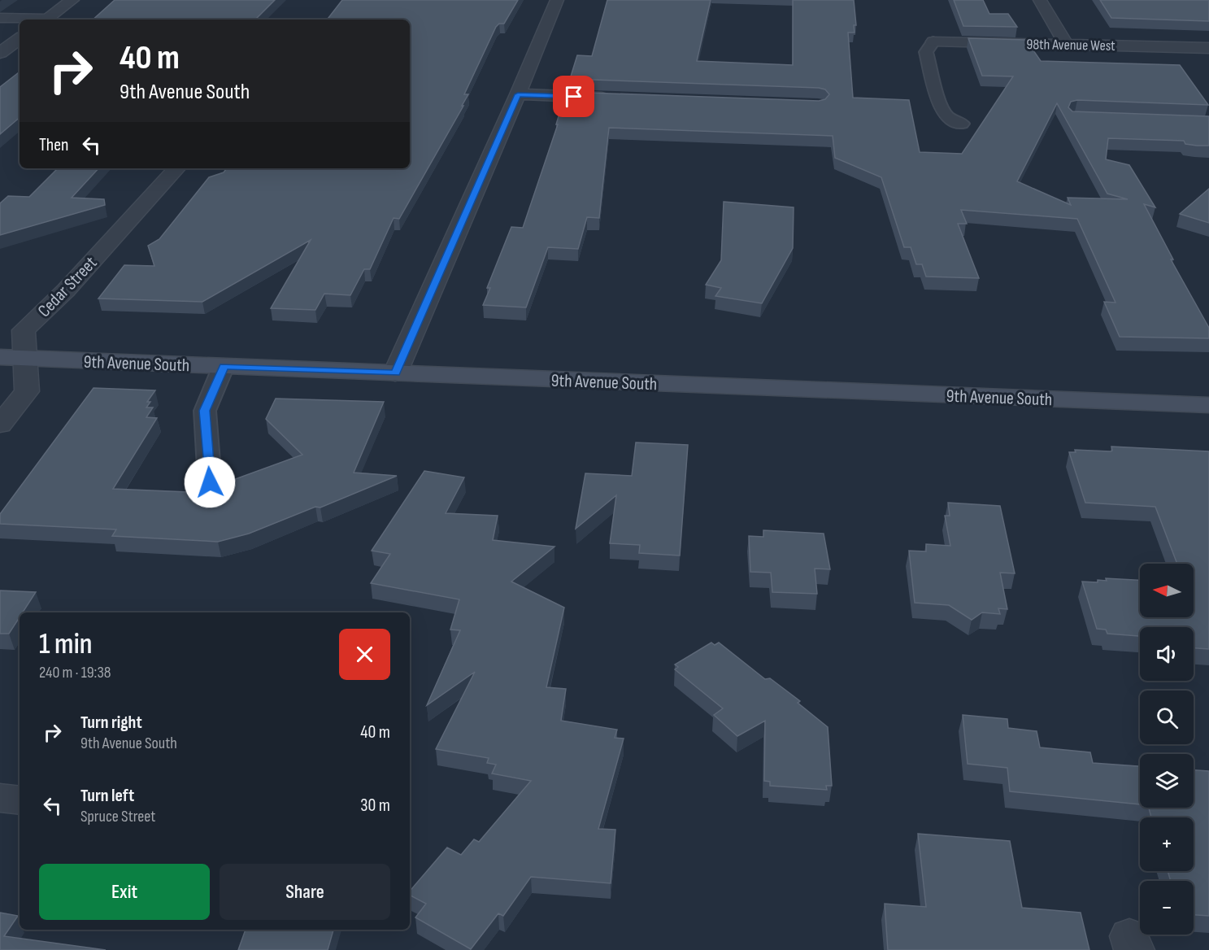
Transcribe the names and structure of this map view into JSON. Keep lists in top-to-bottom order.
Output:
{
  "streets": {
    "main road": ["9th Avenue South"],
    "street": ["98th Avenue West", "Cedar Street"]
  },
  "crossings": [
    ["Cedar Street", "9th Avenue South"]
  ],
  "north": "left",
  "page": {
    "turn": ["40 m", "9th Avenue South"],
    "then": "Then",
    "map_buttons": ["+", "−"],
    "heading": ["1 min", "240 m · 19:38"],
    "list": [
      {
        "name": "Turn right",
        "note": "9th Avenue South",
        "value": "40 m"
      },
      {
        "name": "Turn left",
        "note": "Spruce Street",
        "value": "30 m"
      }
    ],
    "buttons": ["Exit", "Share"]
  }
}
